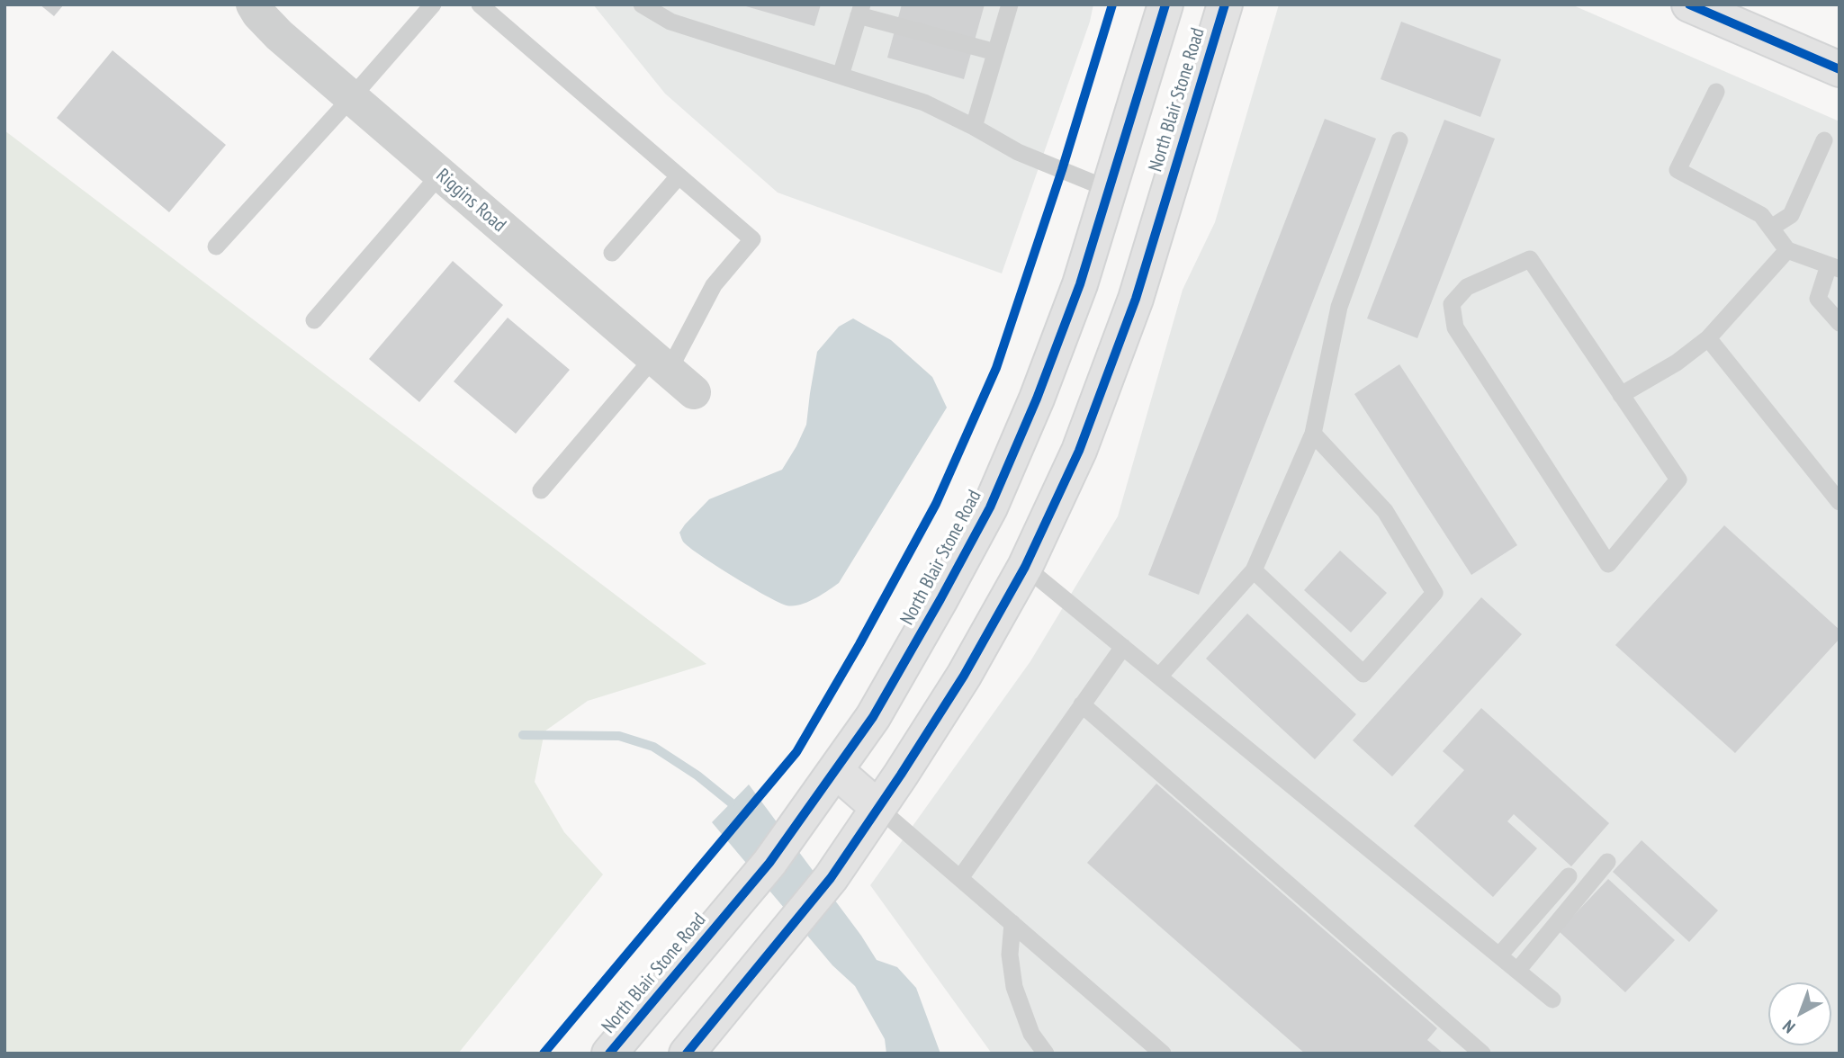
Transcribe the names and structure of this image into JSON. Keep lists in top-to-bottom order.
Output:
{
  "streets": {
    "main road": ["North Blair Stone Road"],
    "street": ["Riggins Road"]
  },
  "north": "bottom left"
}
